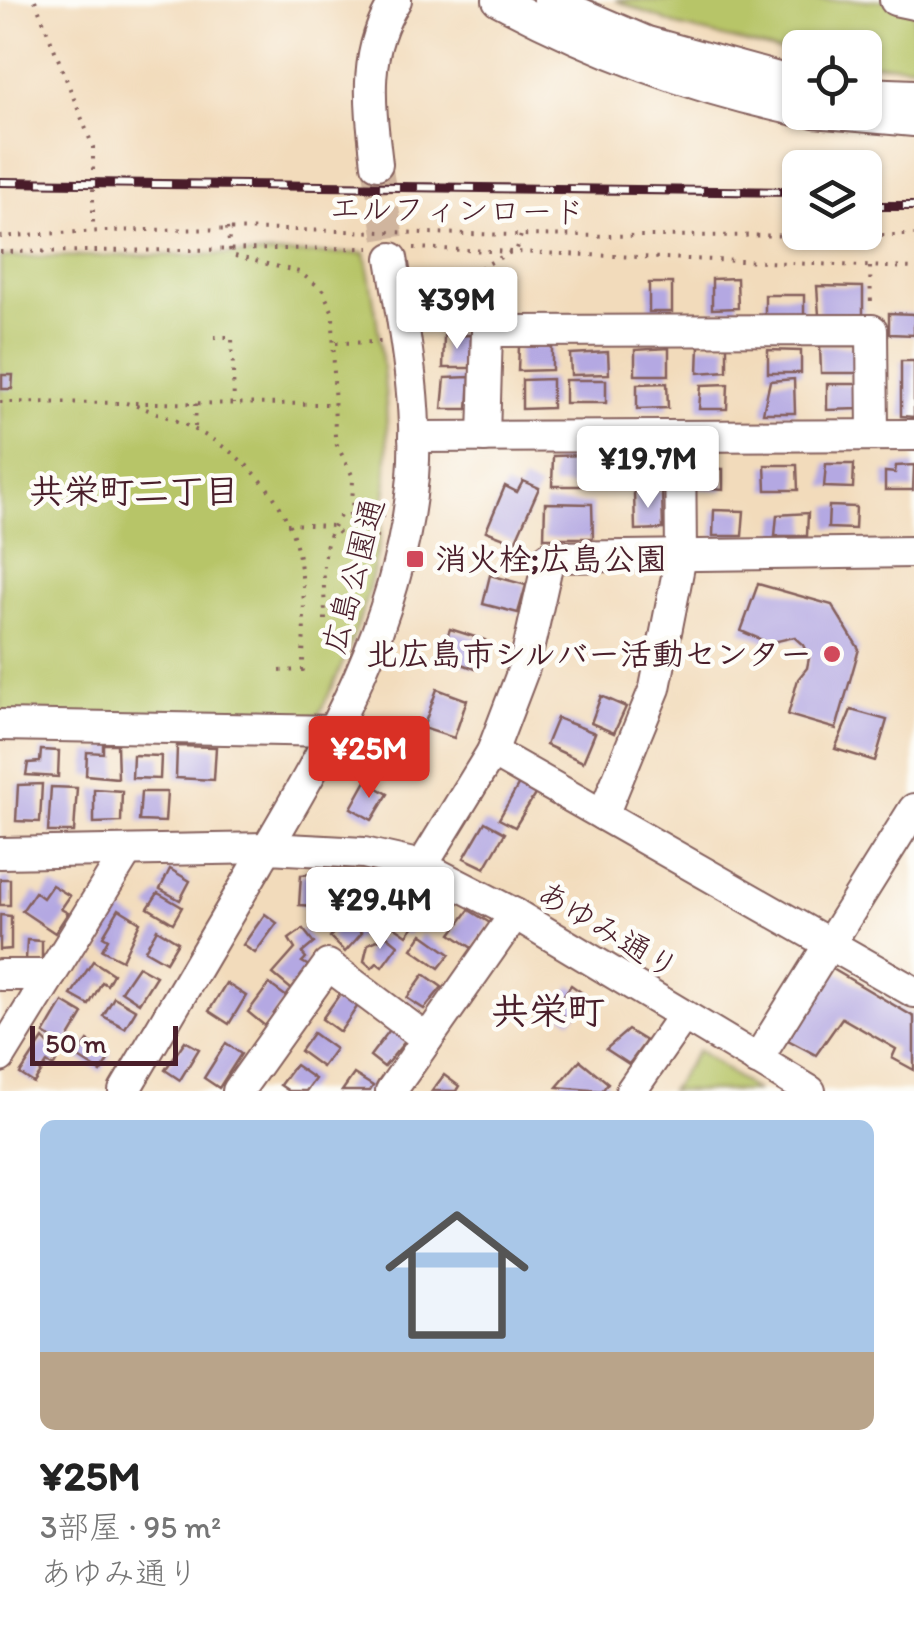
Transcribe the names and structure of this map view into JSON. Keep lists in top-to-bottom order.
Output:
{
  "streets": {
    "street": ["広島公園通", "あゆみ通り"],
    "path": ["エルフィンロード"]
  },
  "crossings": [
    ["広島公園通", "あゆみ通り"]
  ],
  "districts": ["共栄町二丁目", "共栄町"],
  "places": {
    "transit": ["消火栓;広島公園"],
    "other": ["北広島市シルバー活動センター"]
  },
  "scale_bar": "50 m",
  "page": {
    "price": [
      "¥39M",
      "¥19.7M",
      "¥25M",
      "¥29.4M"
    ],
    "scale": "50 m",
    "list": [
      {
        "name": "¥25M",
        "note": "3部屋 · 95 m² · あゆみ通り"
      }
    ]
  }
}
